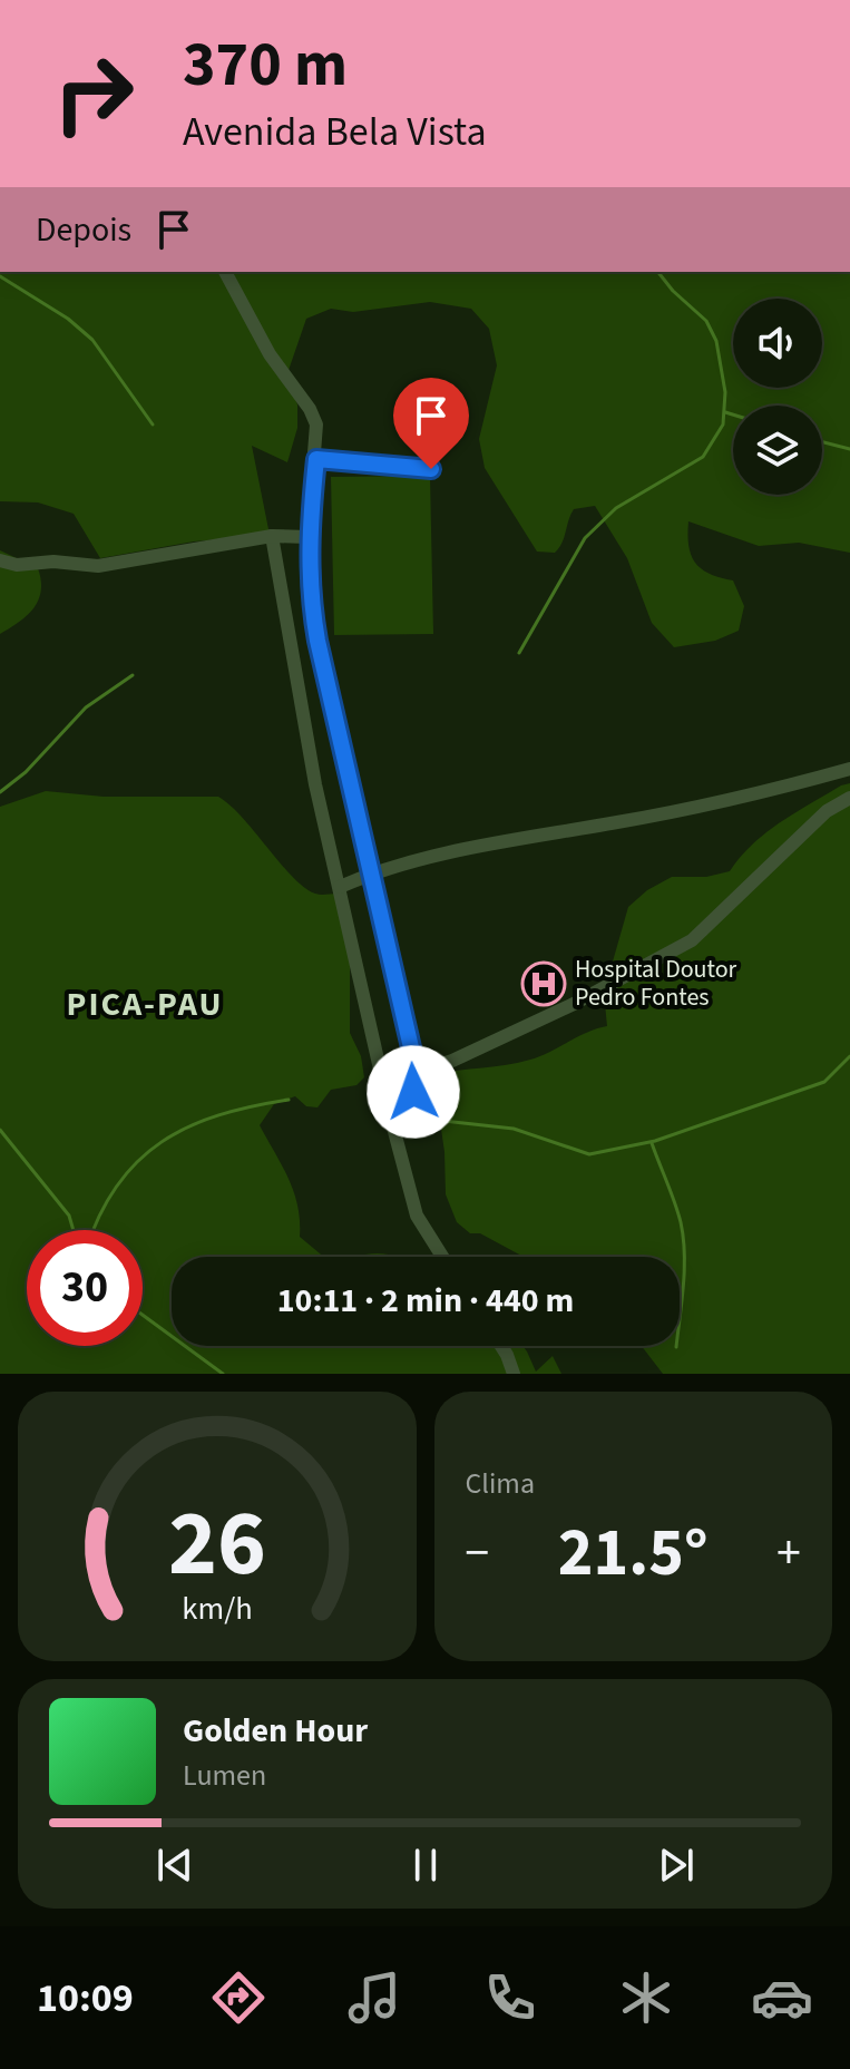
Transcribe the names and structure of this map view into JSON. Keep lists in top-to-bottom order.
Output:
{
  "districts": ["PICA-PAU"],
  "places": {
    "hospital": ["Hospital Doutor Pedro Fontes"]
  },
  "page": {
    "turn": ["370 m", "Avenida Bela Vista"],
    "then": "Depois",
    "limit": "30",
    "trip": "10:11 · 2 min · 440 m",
    "tile": "Clima",
    "heat": ["−", "21.5°", "+"],
    "song": ["Golden Hour", "Lumen"],
    "tabs": "10:09",
    "gauge": ["26", "km/h"]
  }
}
